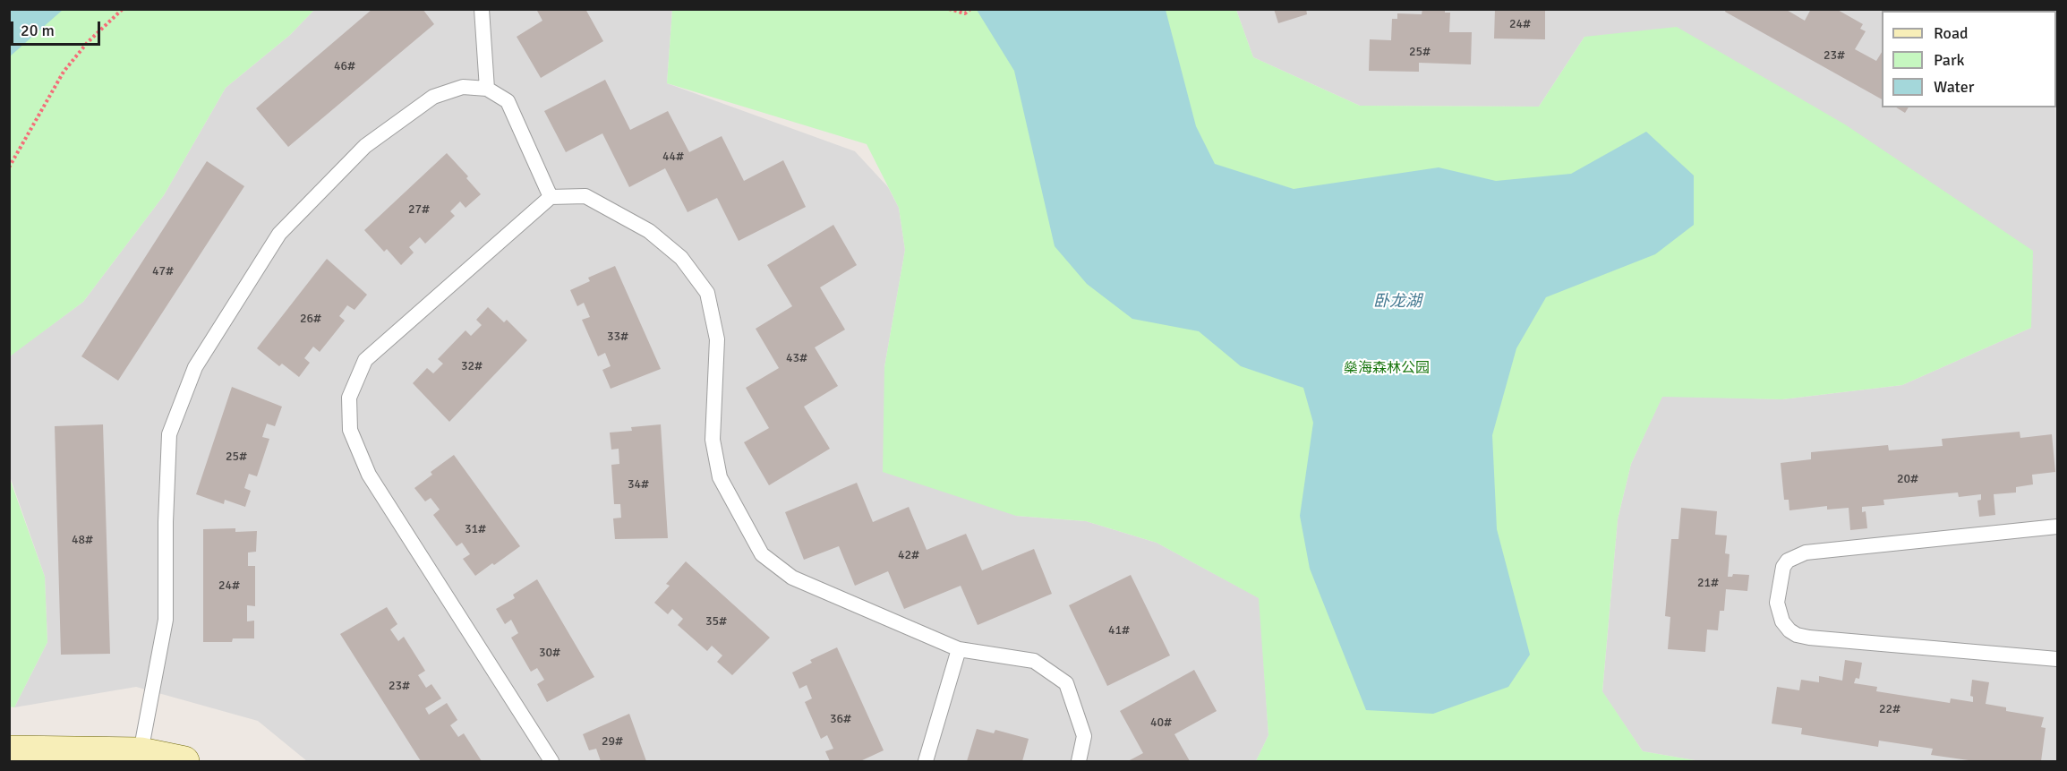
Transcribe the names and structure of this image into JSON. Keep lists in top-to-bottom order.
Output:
{
  "water": ["卧龙湖"],
  "parks": ["燊海森林公园"],
  "house_numbers": [
    "24#",
    "25#",
    "23#",
    "46#",
    "44#",
    "27#",
    "47#",
    "26#",
    "33#",
    "43#",
    "32#",
    "25#",
    "20#",
    "34#",
    "31#",
    "48#",
    "42#",
    "21#",
    "24#",
    "35#",
    "41#",
    "30#",
    "23#",
    "22#",
    "36#",
    "40#",
    "29#"
  ],
  "legend": ["Road", "Park", "Water"],
  "scale_bar": "20 m"
}
